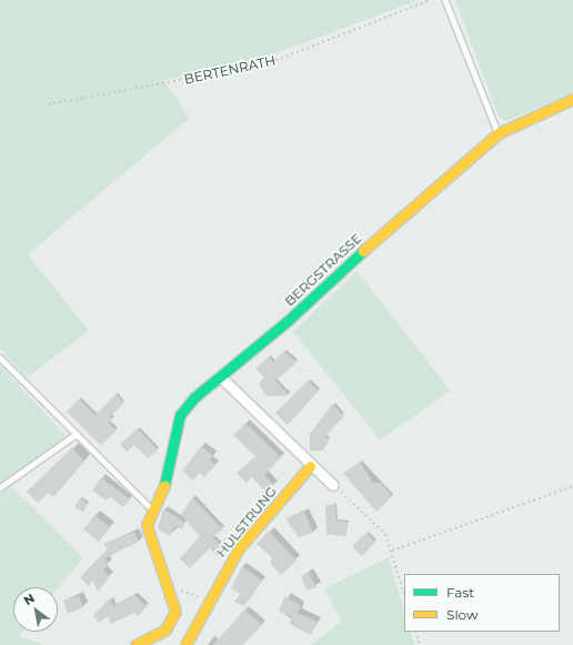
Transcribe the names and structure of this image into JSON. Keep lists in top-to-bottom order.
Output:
{
  "streets": {
    "street": ["BERGSTRASSE", "HÜLSTRUNG"],
    "path": ["BERTENRATH"]
  },
  "legend": ["Fast", "Slow"],
  "north": "top left"
}
